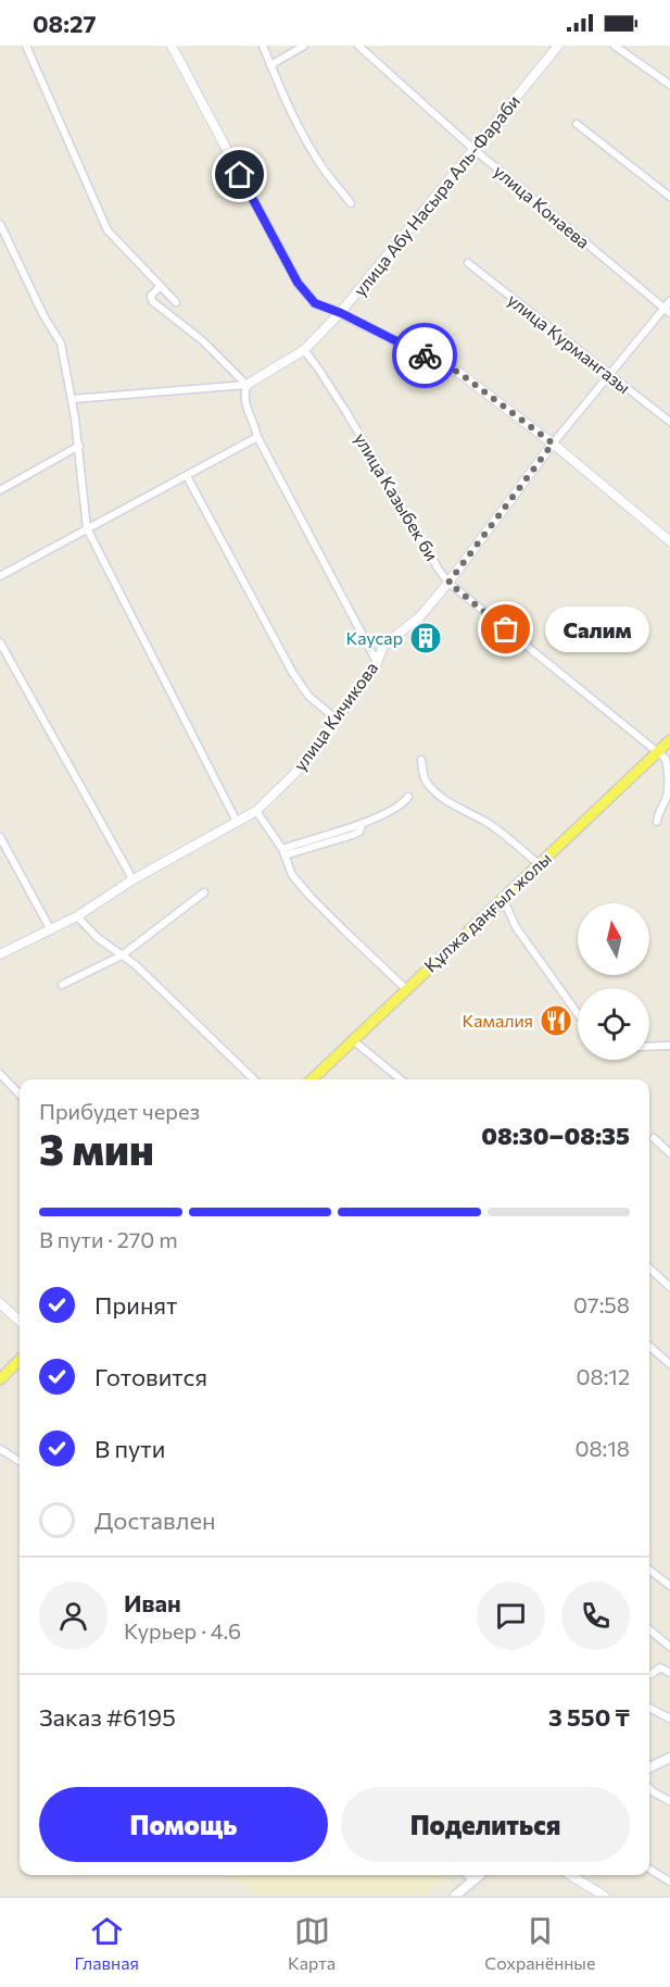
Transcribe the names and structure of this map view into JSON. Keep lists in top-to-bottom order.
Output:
{
  "streets": {
    "main road": ["Құлжа даңғыл жолы"],
    "street": [
      "улица Абу Насыра Аль-Фараби",
      "улица Конаева",
      "улица Курмангазы",
      "улица Казыбек би",
      "улица Кичикова"
    ]
  },
  "crossings": [
    ["улица Абу Насыра Аль-Фараби", "улица Конаева"],
    ["улица Абу Насыра Аль-Фараби", "улица Казыбек би"],
    ["улица Конаева", "улица Кичикова"],
    ["улица Курмангазы", "улица Кичикова"],
    ["улица Казыбек би", "улица Кичикова"],
    ["улица Казыбек би", "Құлжа даңғыл жолы"]
  ],
  "places": {
    "other": ["Салим"],
    "building": ["Каусар"],
    "restaurant": ["Камалия"]
  },
  "north": "top",
  "page": {
    "status": "08:27",
    "bubble": "Салим",
    "heading": ["3 мин", "Прибудет через", "08:30–08:35"],
    "panel": [
      "Иван",
      "Курьер · 4.6",
      "Заказ #6195",
      "3 550 ₸"
    ],
    "bar": "В пути · 270 m",
    "list": [
      ["Принят", "07:58"],
      ["Готовится", "08:12"],
      ["В пути", "08:18"],
      "Доставлен"
    ],
    "buttons": ["Помощь", "Поделиться"],
    "tabs": ["Главная", "Карта", "Сохранённые"]
  }
}
